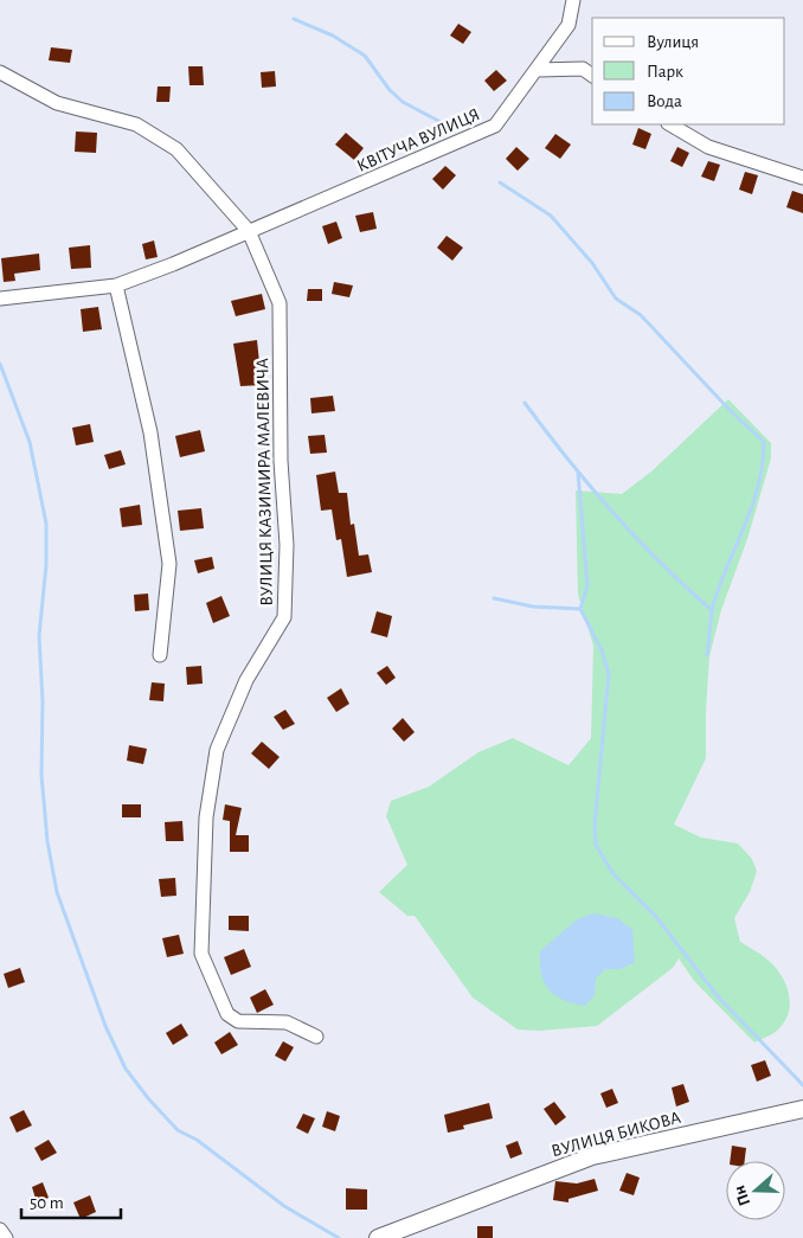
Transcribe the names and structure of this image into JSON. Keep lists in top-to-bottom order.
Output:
{
  "streets": {
    "street": ["КВІТУЧА ВУЛИЦЯ", "ВУЛИЦЯ КАЗИМИРА МАЛЕВИЧА", "ВУЛИЦЯ БИКОВА"]
  },
  "crossings": [
    ["КВІТУЧА ВУЛИЦЯ", "ВУЛИЦЯ КАЗИМИРА МАЛЕВИЧА"]
  ],
  "legend": ["Вулиця", "Парк", "Вода"],
  "scale_bar": "50 m",
  "north": "left"
}
